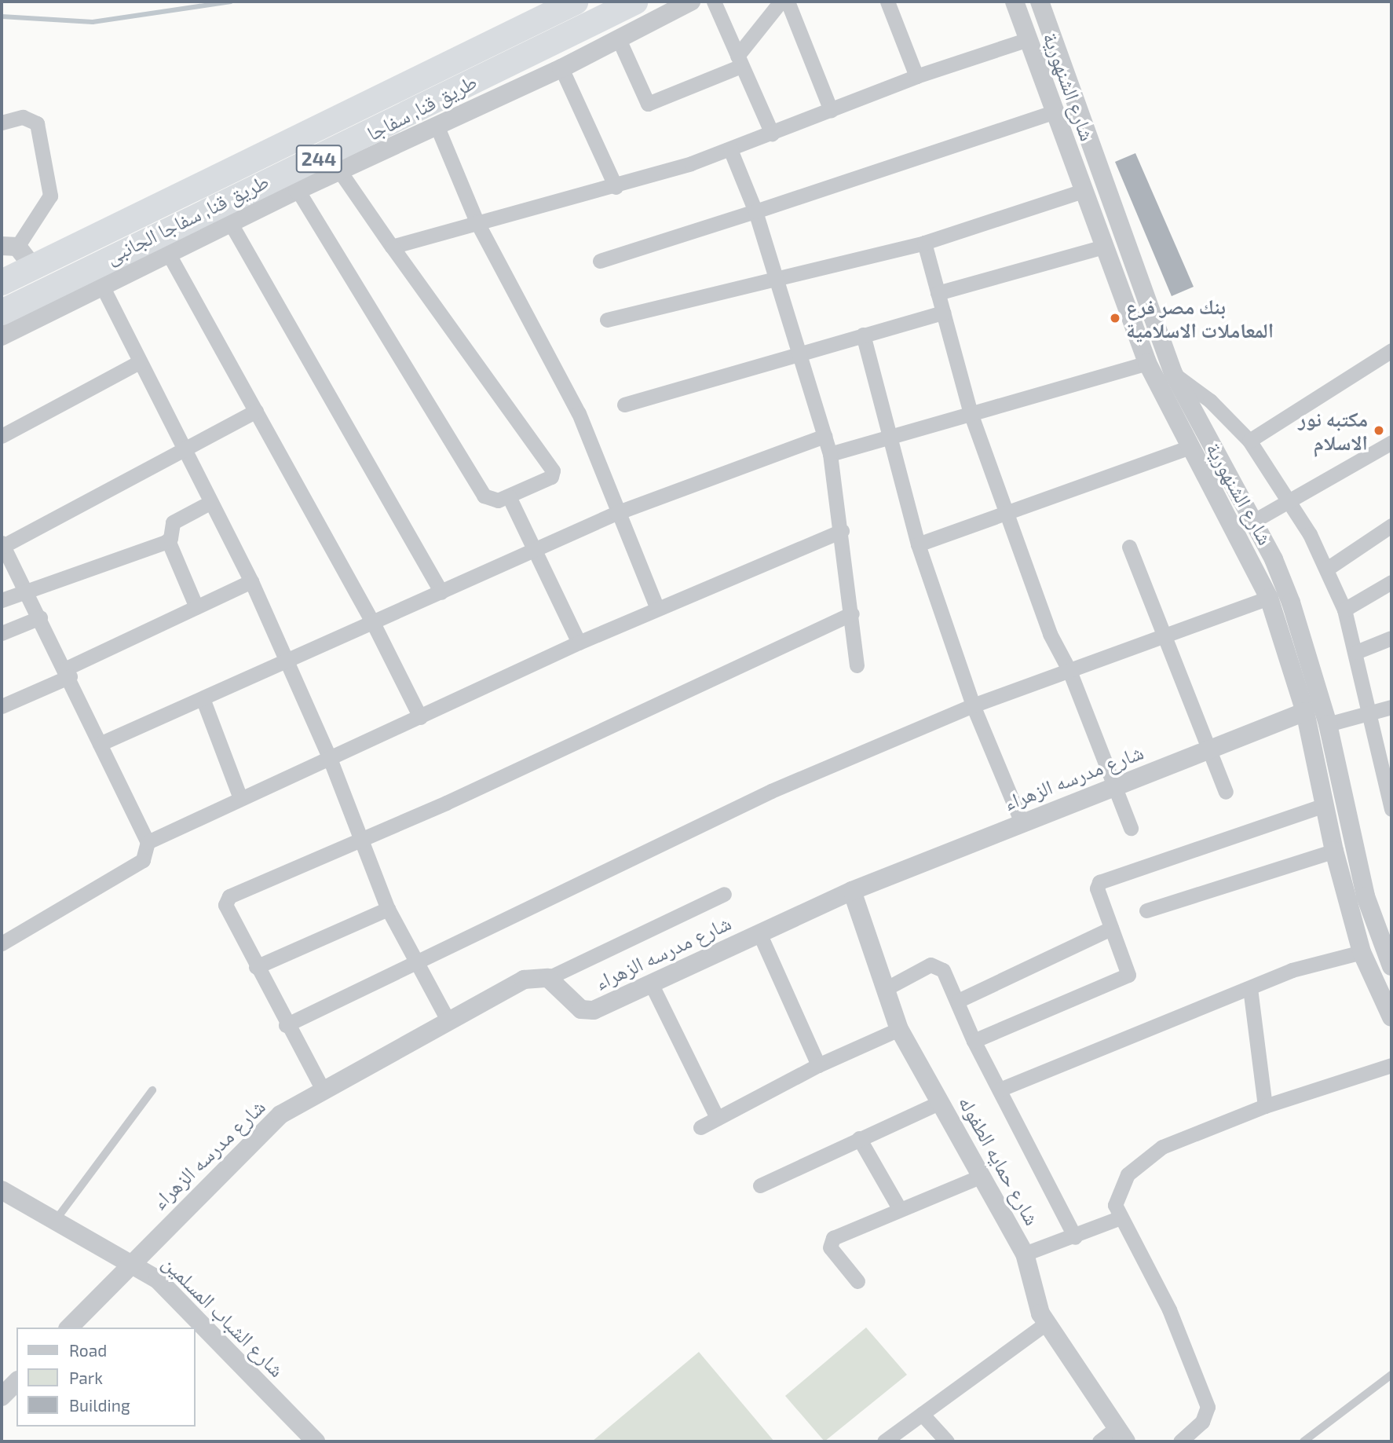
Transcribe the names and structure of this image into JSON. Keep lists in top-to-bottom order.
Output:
{
  "streets": {
    "highway": ["طريق قنا, سفاجا", "244"],
    "street": [
      "شارع الشنهورية",
      "طريق قنا, سفاجا الجانبى",
      "شارع مدرسه الزهراء",
      "شارع حمايه الطفوله",
      "شارع الشباب المسلمين"
    ]
  },
  "crossings": [
    ["شارع الشنهورية", "شارع مدرسه الزهراء"],
    ["شارع مدرسه الزهراء", "شارع حمايه الطفوله"],
    ["شارع مدرسه الزهراء", "شارع الشباب المسلمين"]
  ],
  "places": ["بنك مصر فرع المعاملات الاسلامية", "مكتبه نور الاسلام"],
  "legend": ["Road", "Park", "Building"]
}
